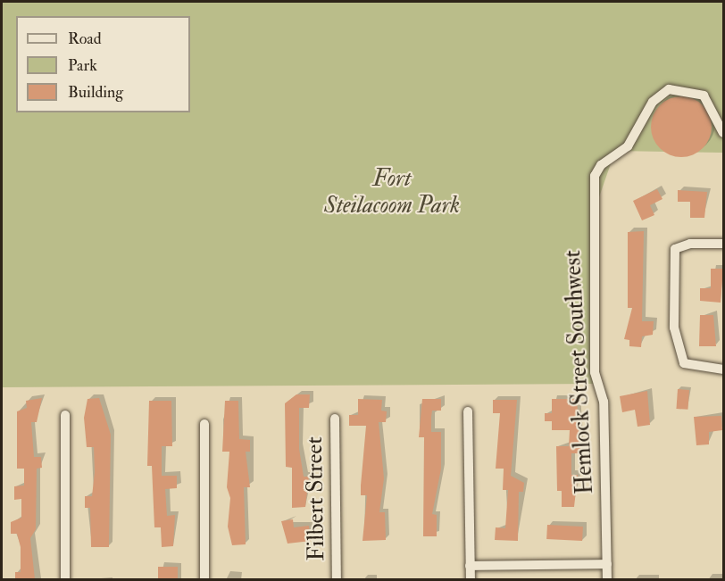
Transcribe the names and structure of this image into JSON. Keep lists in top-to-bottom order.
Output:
{
  "streets": {
    "street": ["Hemlock Street Southwest", "Filbert Street"]
  },
  "parks": ["Fort Steilacoom Park"],
  "legend": ["Road", "Park", "Building"]
}
